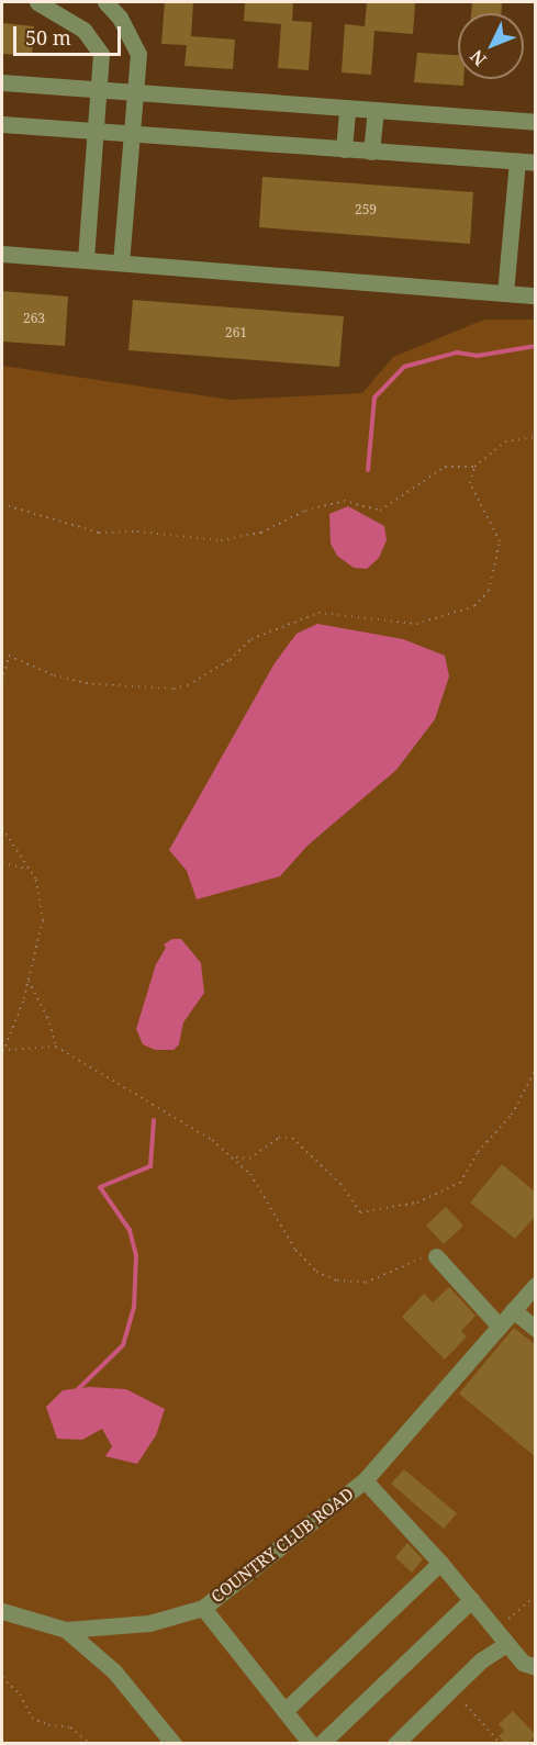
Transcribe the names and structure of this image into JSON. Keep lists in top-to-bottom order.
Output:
{
  "streets": {
    "street": ["COUNTRY CLUB ROAD"]
  },
  "house_numbers": ["259", "263", "261"],
  "scale_bar": "50 m",
  "north": "bottom left"
}
